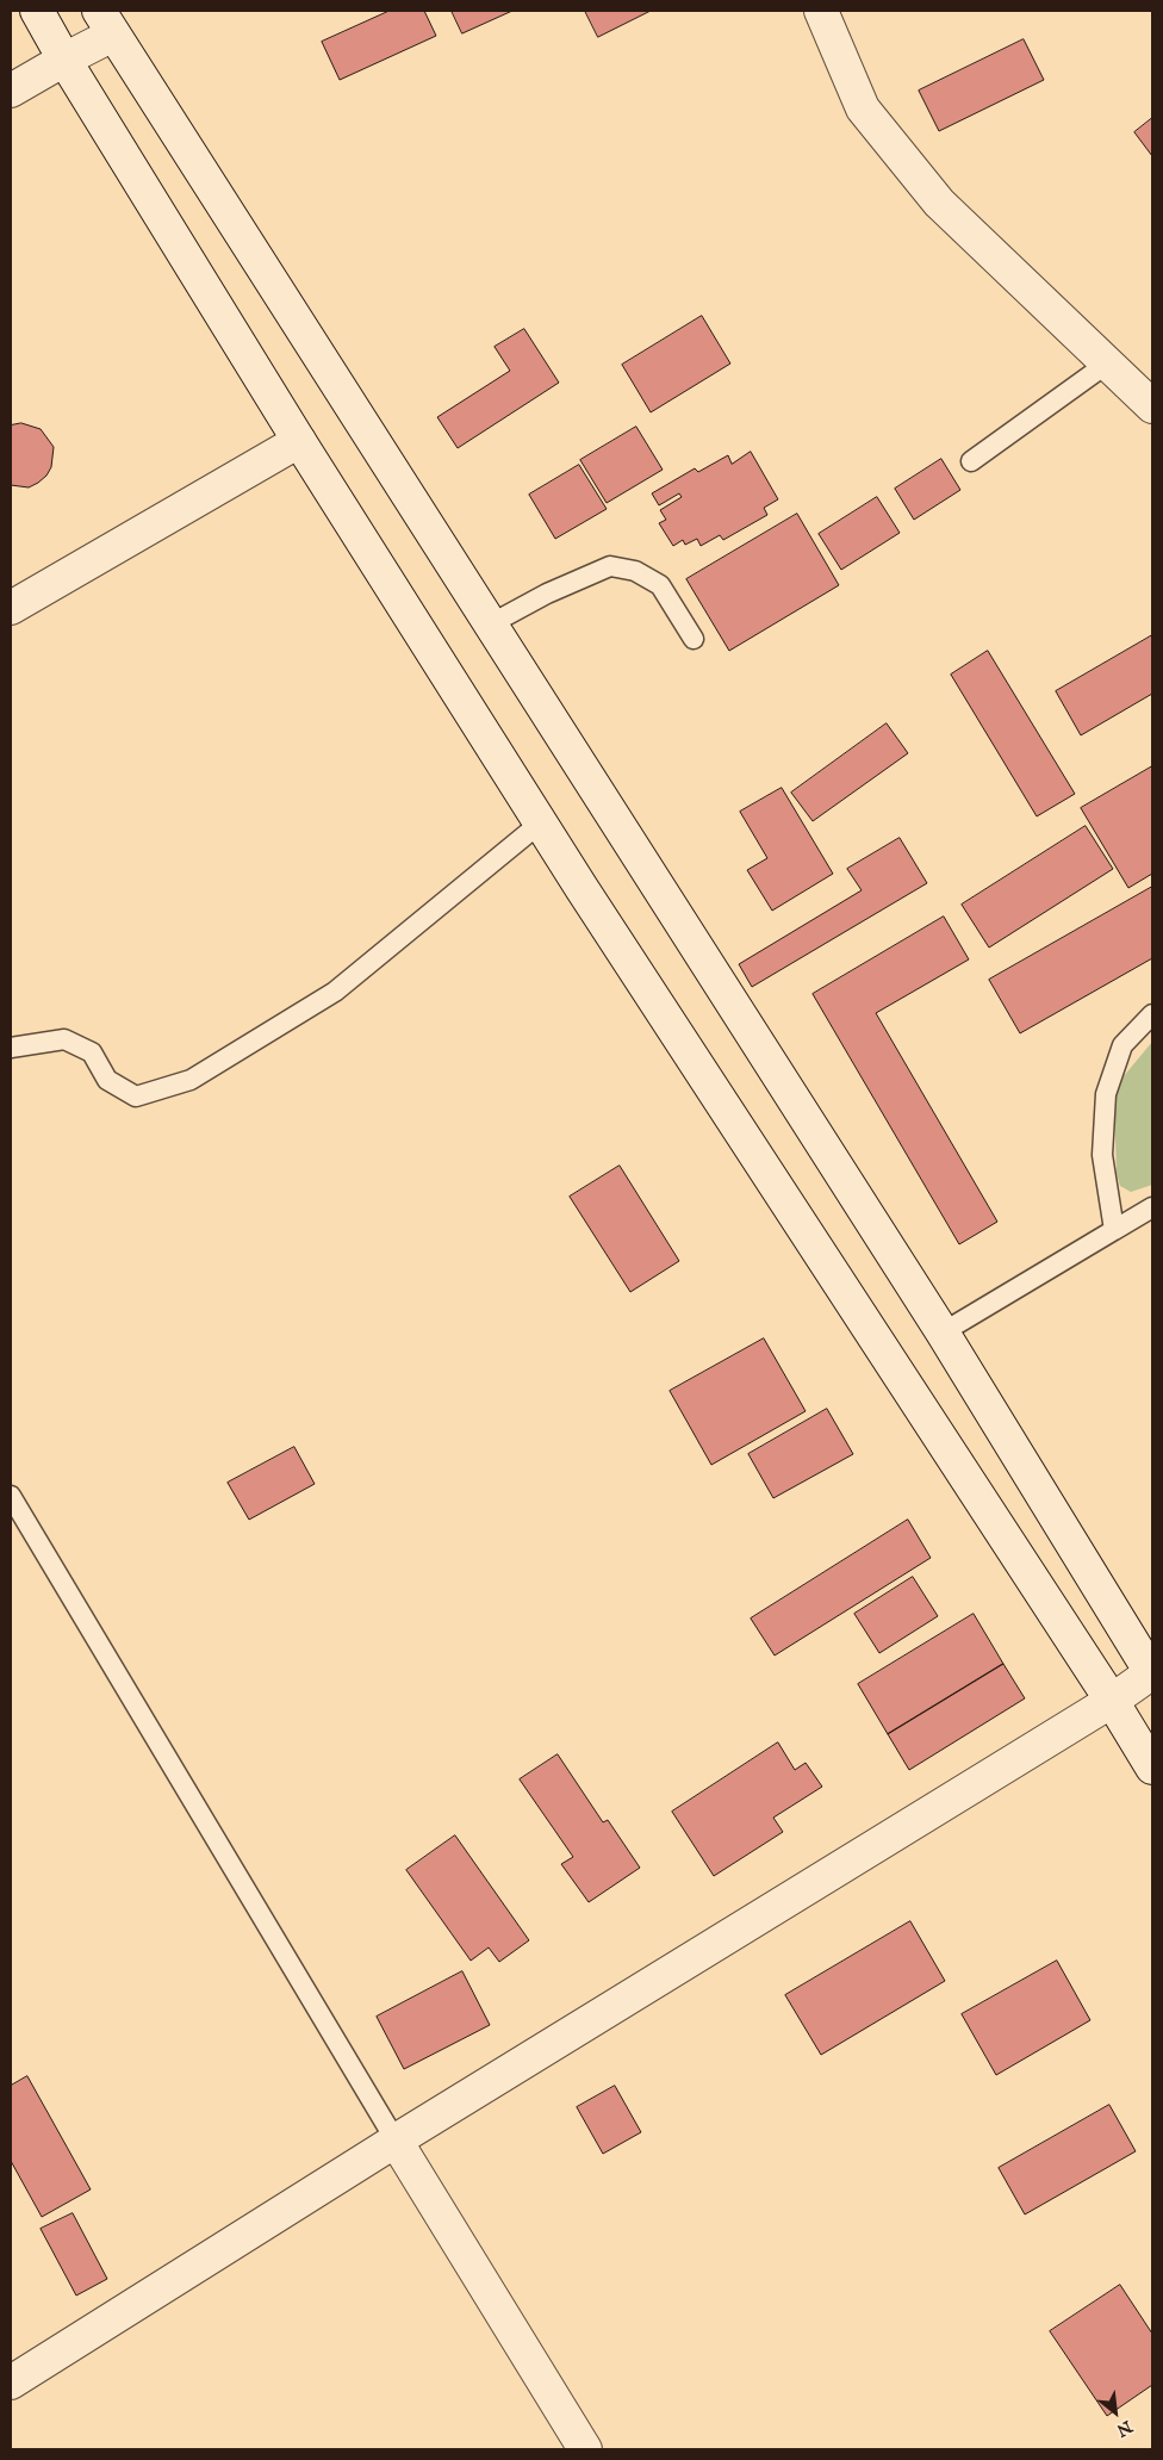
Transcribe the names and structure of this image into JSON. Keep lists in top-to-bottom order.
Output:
{
  "north": "bottom right"
}
